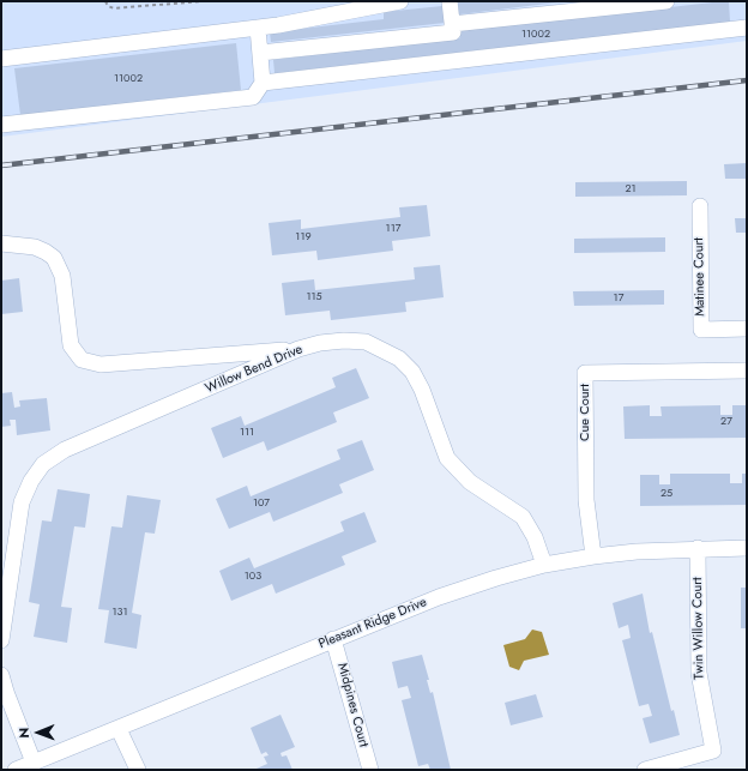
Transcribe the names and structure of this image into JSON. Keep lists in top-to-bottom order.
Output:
{
  "streets": {
    "street": [
      "Matinee Court",
      "Willow Bend Drive",
      "Cue Court",
      "Pleasant Ridge Drive",
      "Twin Willow Court",
      "Midpines Court"
    ]
  },
  "crossings": [
    ["Willow Bend Drive", "Pleasant Ridge Drive"],
    ["Cue Court", "Pleasant Ridge Drive"],
    ["Pleasant Ridge Drive", "Twin Willow Court"],
    ["Pleasant Ridge Drive", "Midpines Court"]
  ],
  "house_numbers": [
    "11002",
    "11002",
    "21",
    "117",
    "119",
    "115",
    "17",
    "27",
    "111",
    "25",
    "107",
    "103",
    "131"
  ],
  "north": "left"
}
